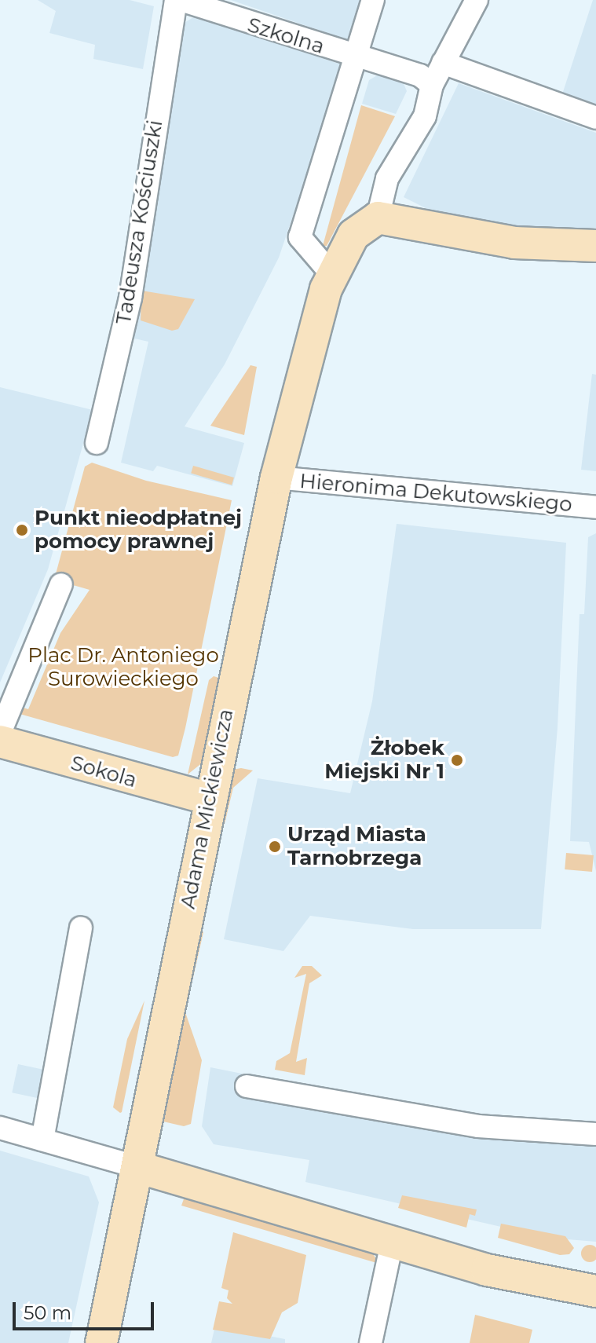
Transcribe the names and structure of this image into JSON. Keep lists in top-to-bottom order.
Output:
{
  "streets": {
    "street": [
      "Szkolna",
      "Tadeusza Kościuszki",
      "Hieronima Dekutowskiego",
      "Sokola",
      "Adama Mickiewicza"
    ]
  },
  "crossings": [
    ["Szkolna", "Tadeusza Kościuszki"],
    ["Hieronima Dekutowskiego", "Adama Mickiewicza"],
    ["Sokola", "Adama Mickiewicza"]
  ],
  "parks": ["Plac Dr. Antoniego Surowieckiego"],
  "places": ["Punkt nieodpłatnej pomocy prawnej", "Żłobek Miejski Nr 1", "Urząd Miasta Tarnobrzega"],
  "scale_bar": "50 m"
}
